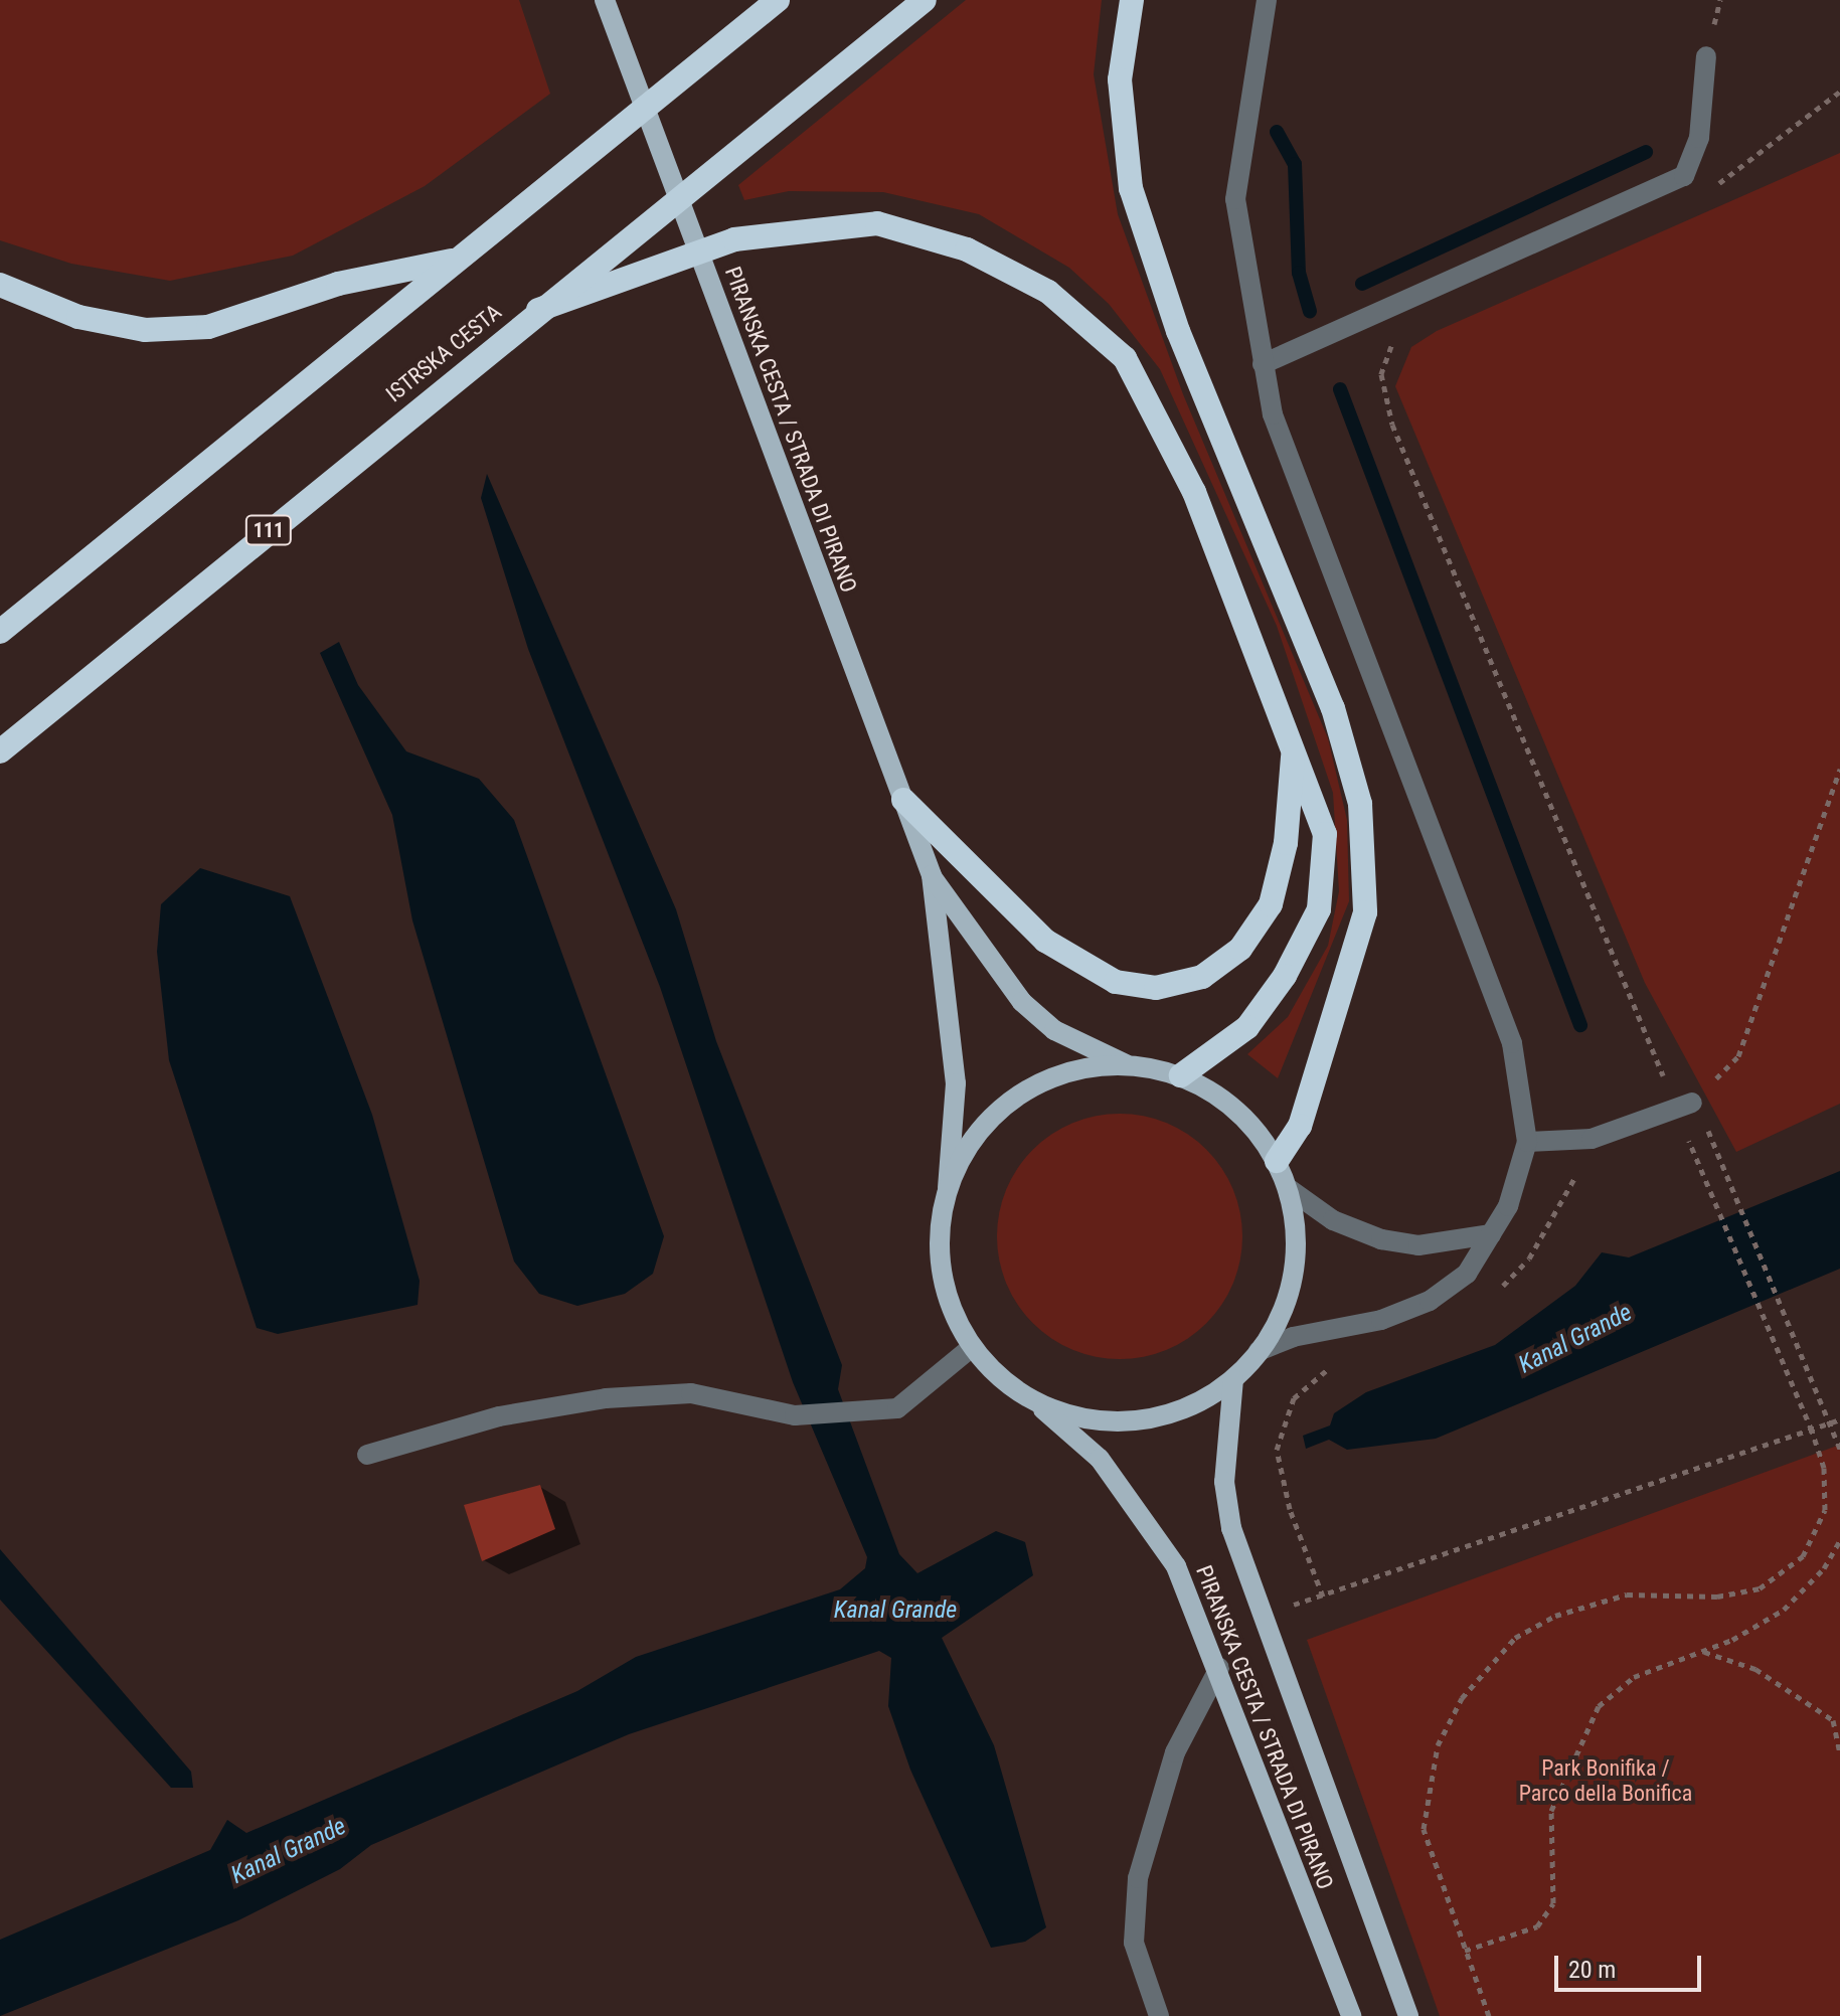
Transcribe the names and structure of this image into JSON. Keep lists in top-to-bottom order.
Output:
{
  "streets": {
    "highway": ["ISTRSKA CESTA", "111"],
    "main road": ["PIRANSKA CESTA / STRADA DI PIRANO"]
  },
  "water": ["Kanal Grande"],
  "parks": ["Park Bonifika / Parco della Bonifica"],
  "scale_bar": "20 m"
}
